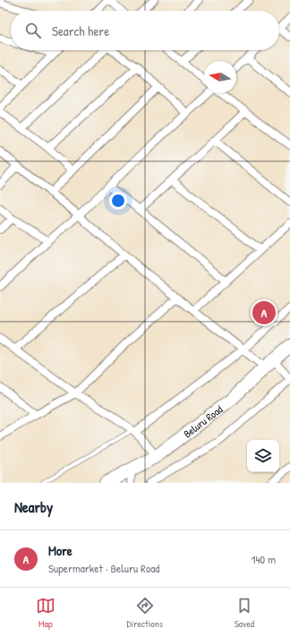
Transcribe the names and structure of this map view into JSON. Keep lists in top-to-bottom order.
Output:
{
  "streets": {
    "highway": ["Beluru Road"]
  },
  "north": "left",
  "page": {
    "search": "Search here",
    "pins": "A",
    "heading": "Nearby",
    "list": [
      {
        "mark": "A",
        "name": "More",
        "note": "Supermarket · Beluru Road",
        "value": "140 m"
      }
    ],
    "nav": ["Map", "Directions", "Saved"]
  }
}
